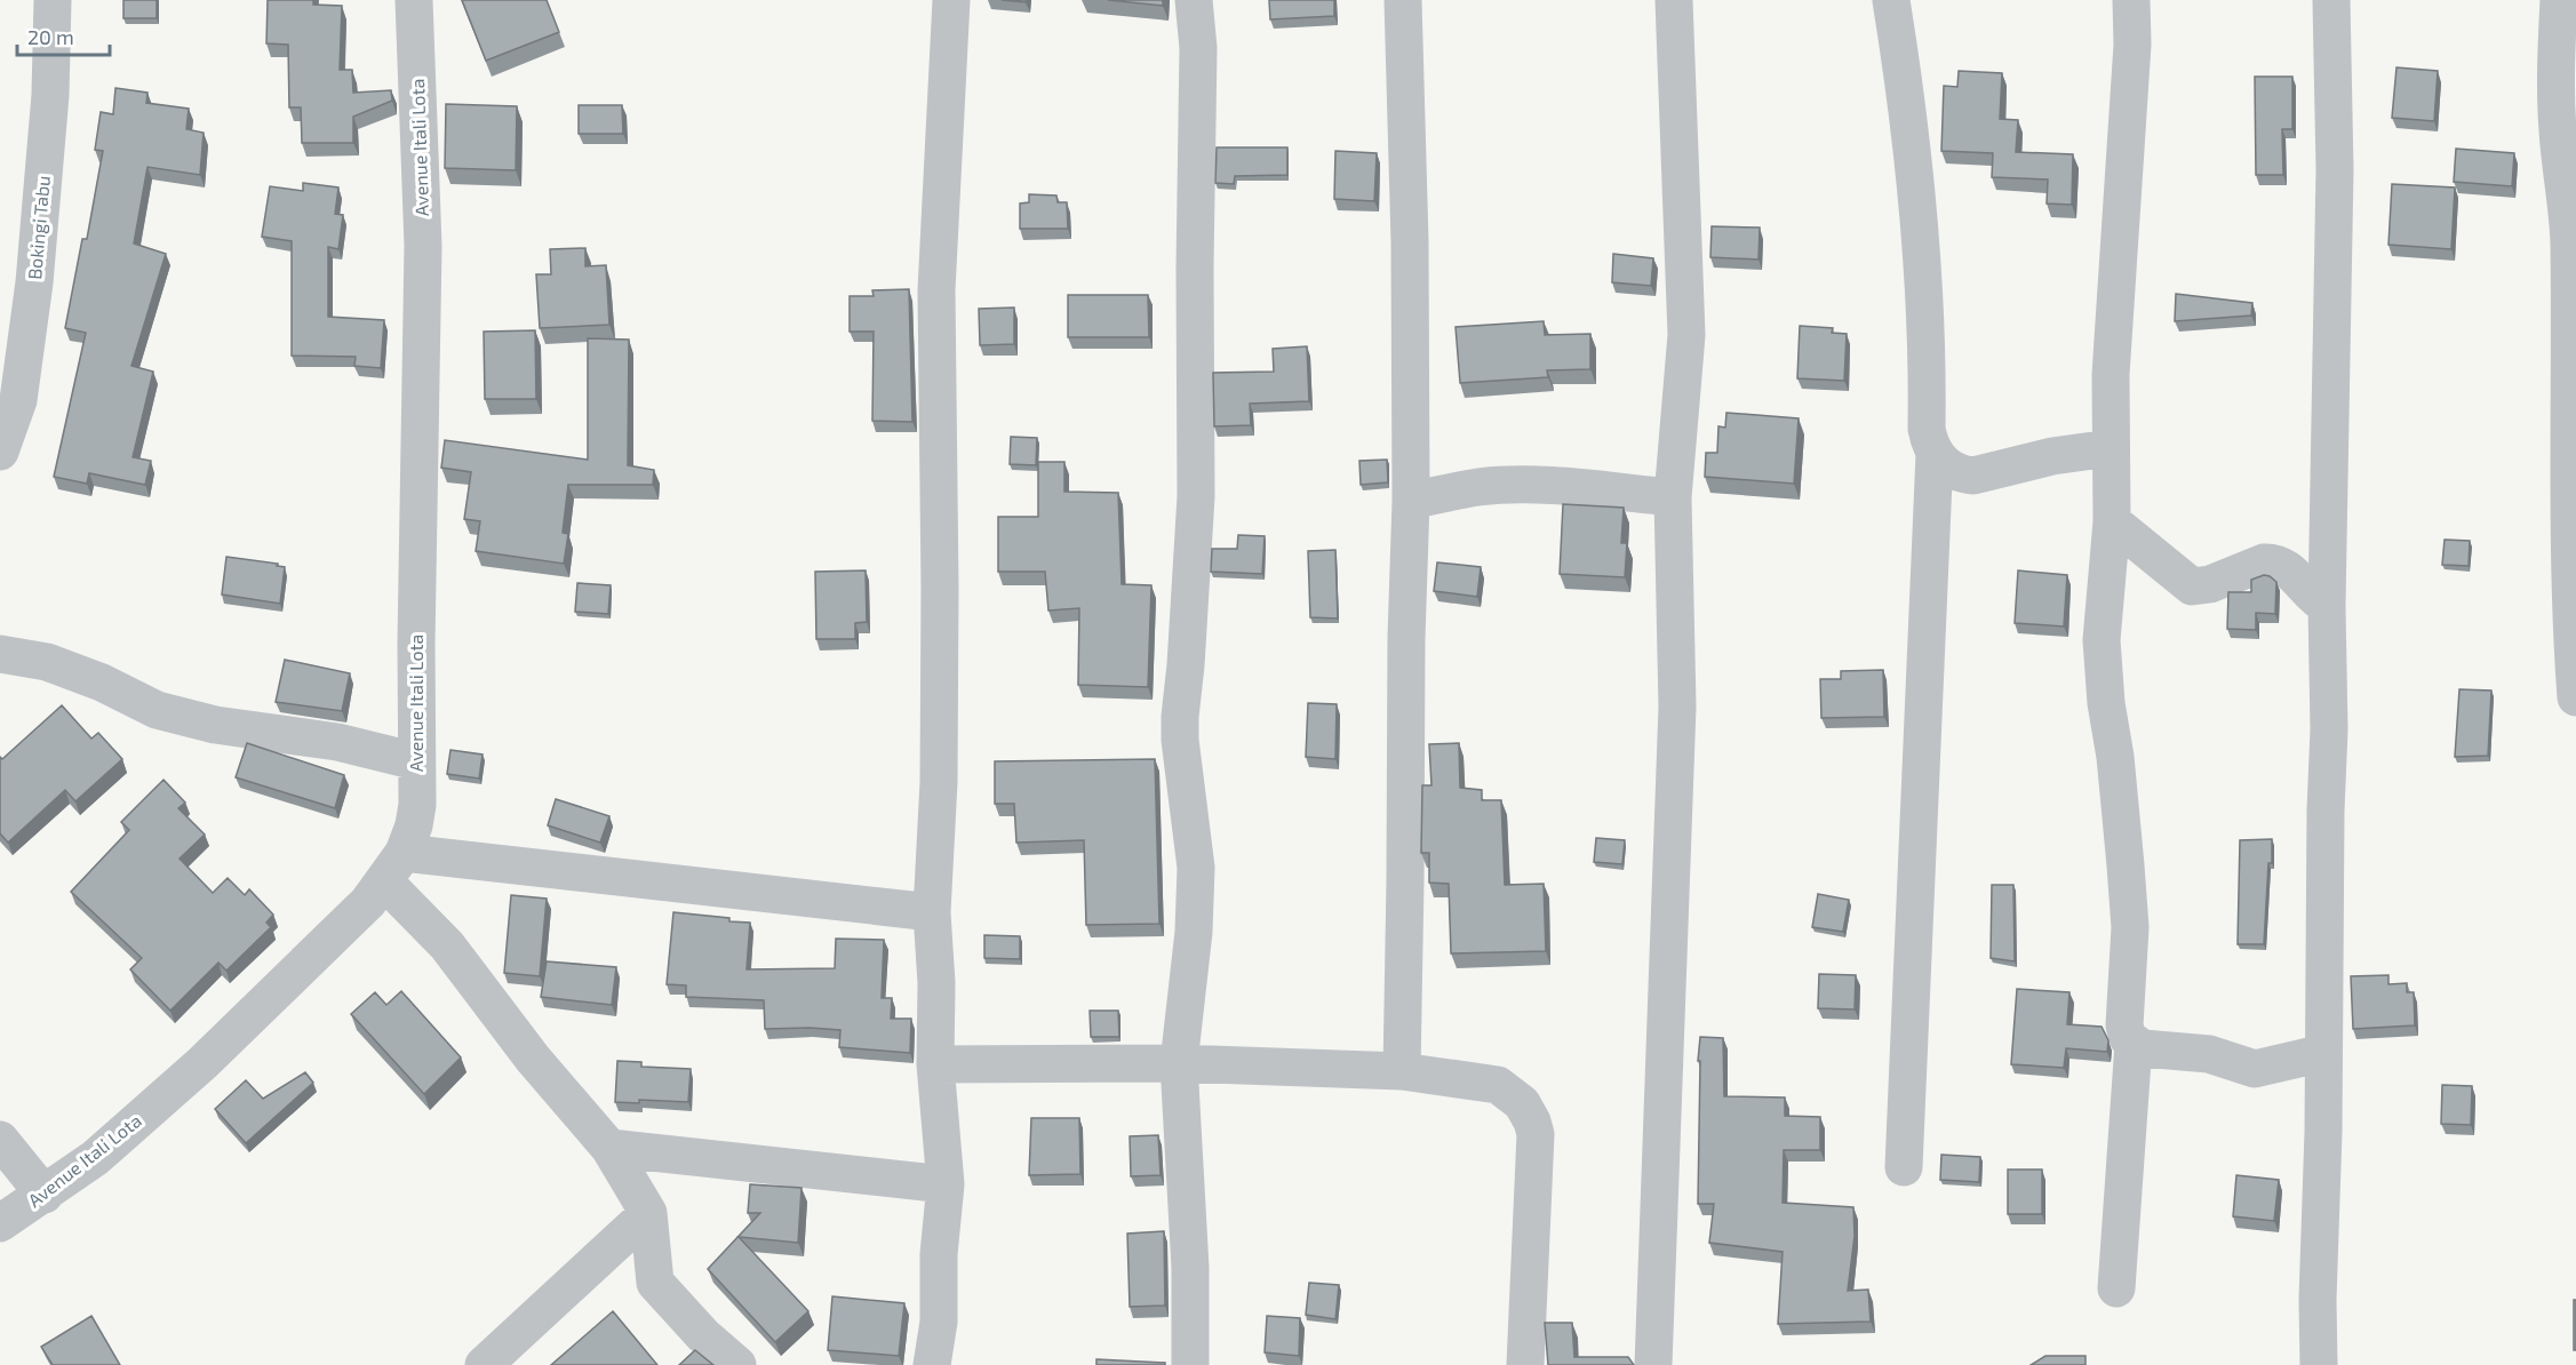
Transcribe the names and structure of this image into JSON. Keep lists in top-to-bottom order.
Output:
{
  "streets": {
    "street": ["Avenue Itali Lota", "Bokingi Tabu"]
  },
  "scale_bar": "20 m"
}
